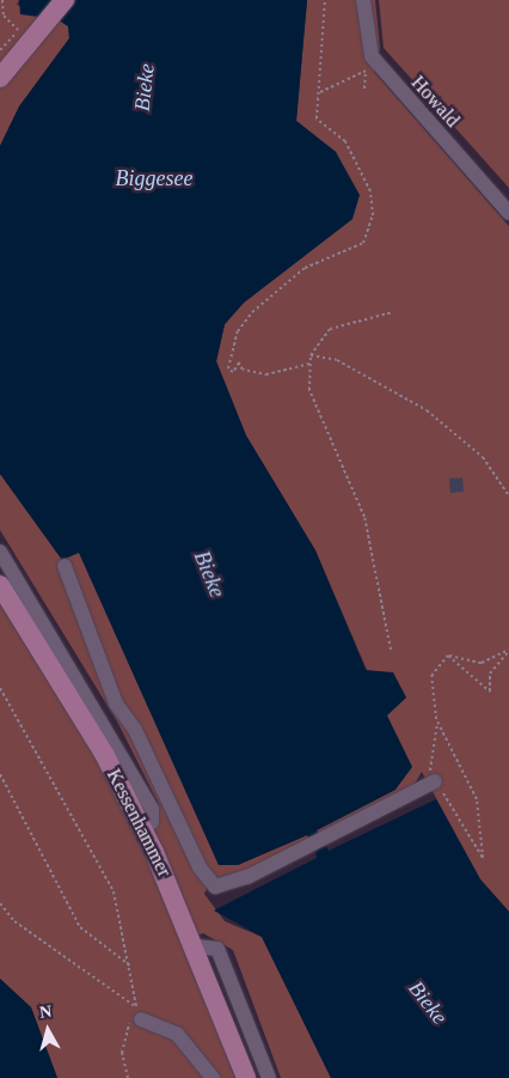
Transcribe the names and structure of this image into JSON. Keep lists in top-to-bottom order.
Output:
{
  "streets": {
    "main road": ["Kessenhammer"],
    "street": ["Howald"]
  },
  "water": ["Bieke", "Biggesee"],
  "north": "top"
}
